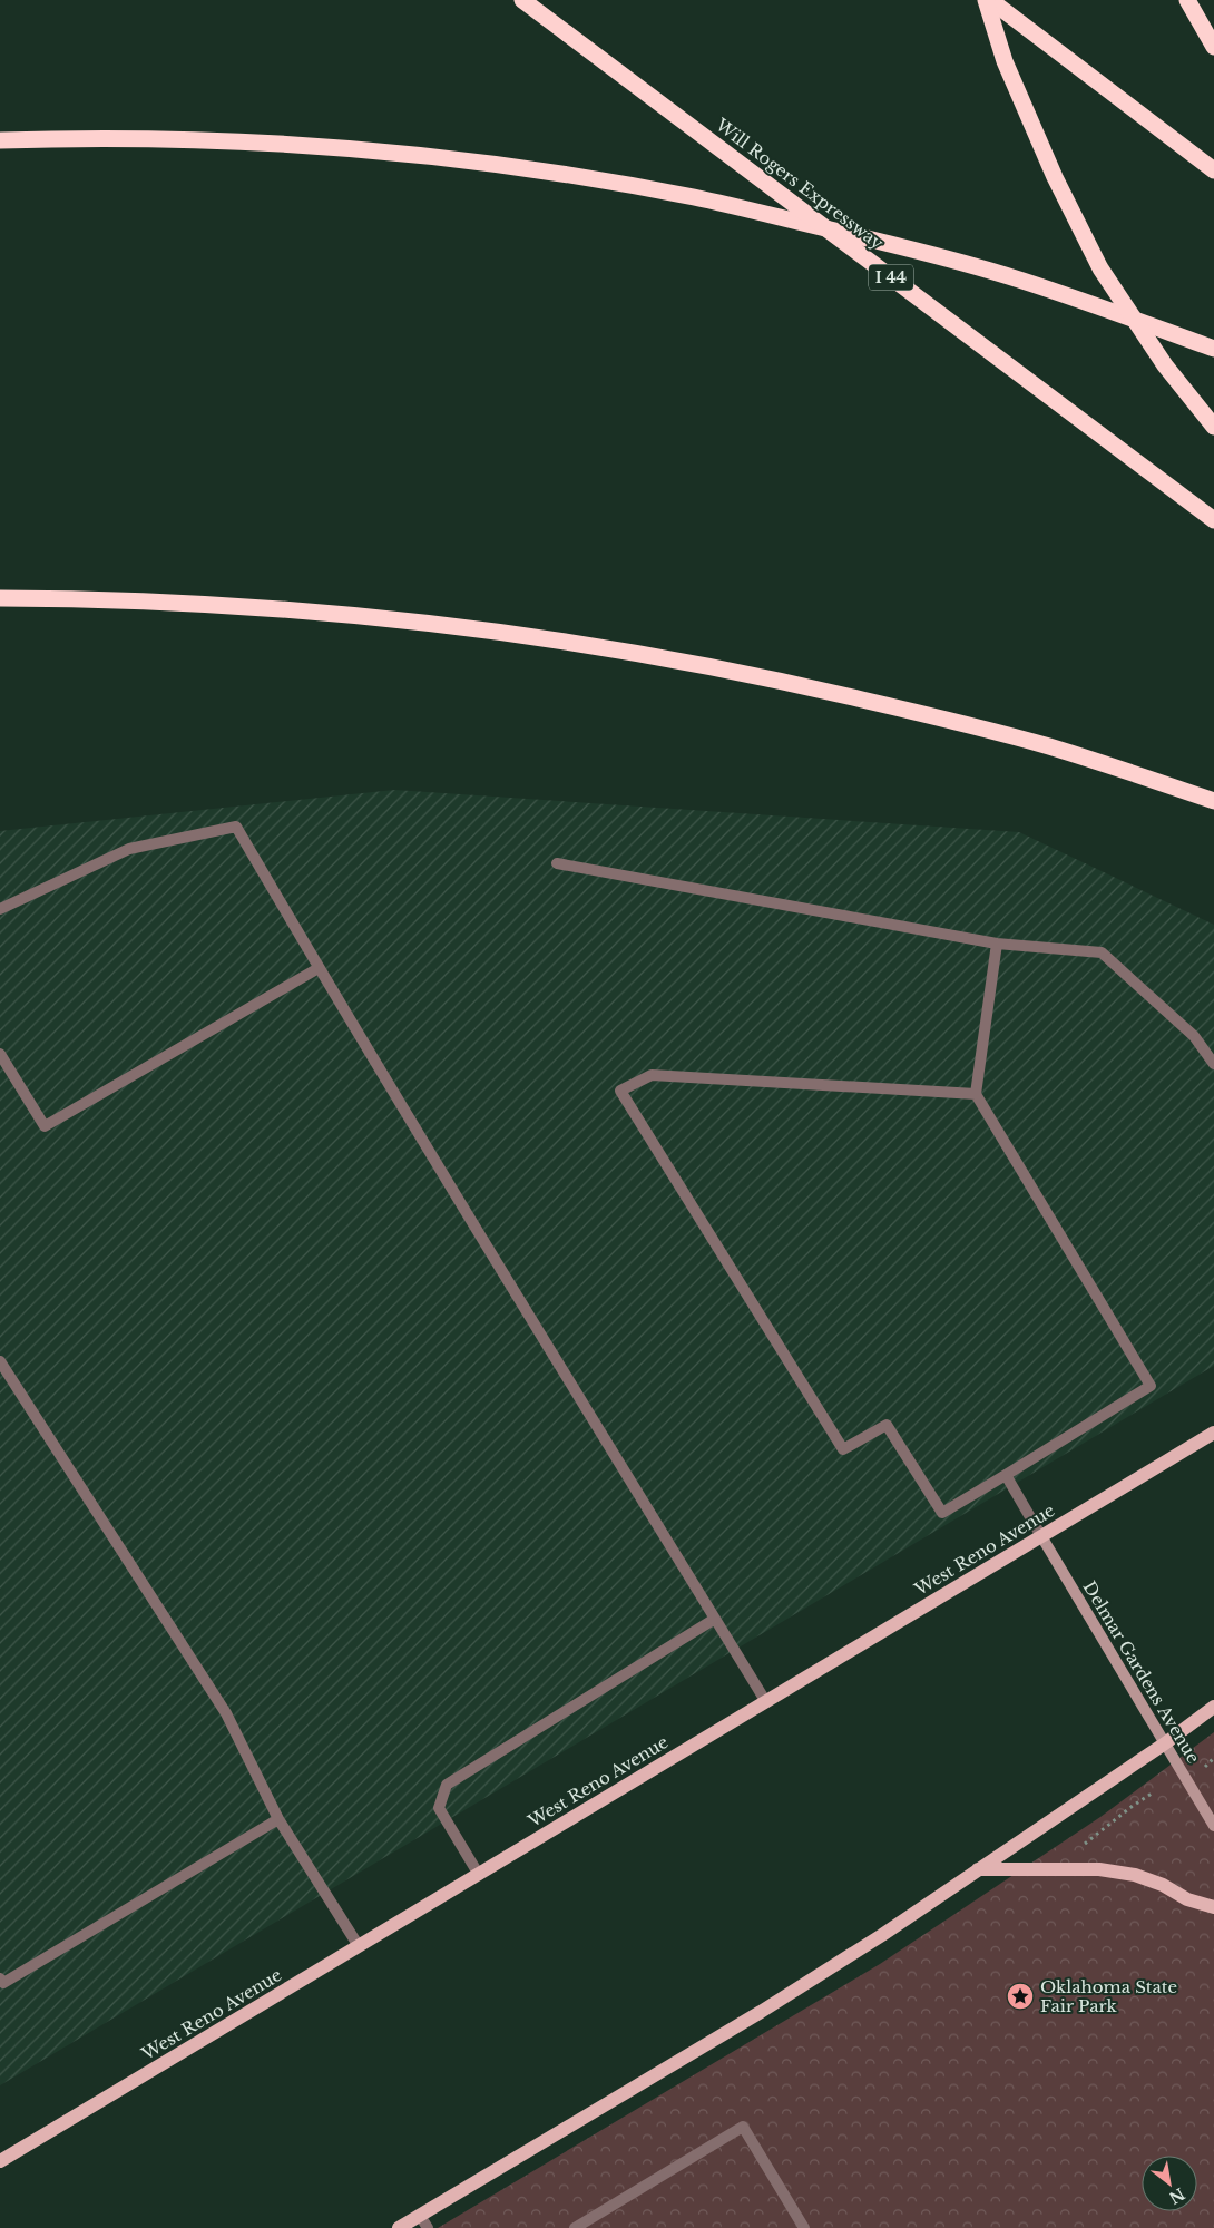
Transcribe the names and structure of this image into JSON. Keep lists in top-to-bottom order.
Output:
{
  "streets": {
    "highway": ["Will Rogers Expressway", "I 44"],
    "main road": ["West Reno Avenue"],
    "street": ["Delmar Gardens Avenue"]
  },
  "crossings": [
    ["West Reno Avenue", "Delmar Gardens Avenue"]
  ],
  "places": {
    "place": ["Oklahoma State Fair Park"]
  },
  "north": "bottom right"
}
